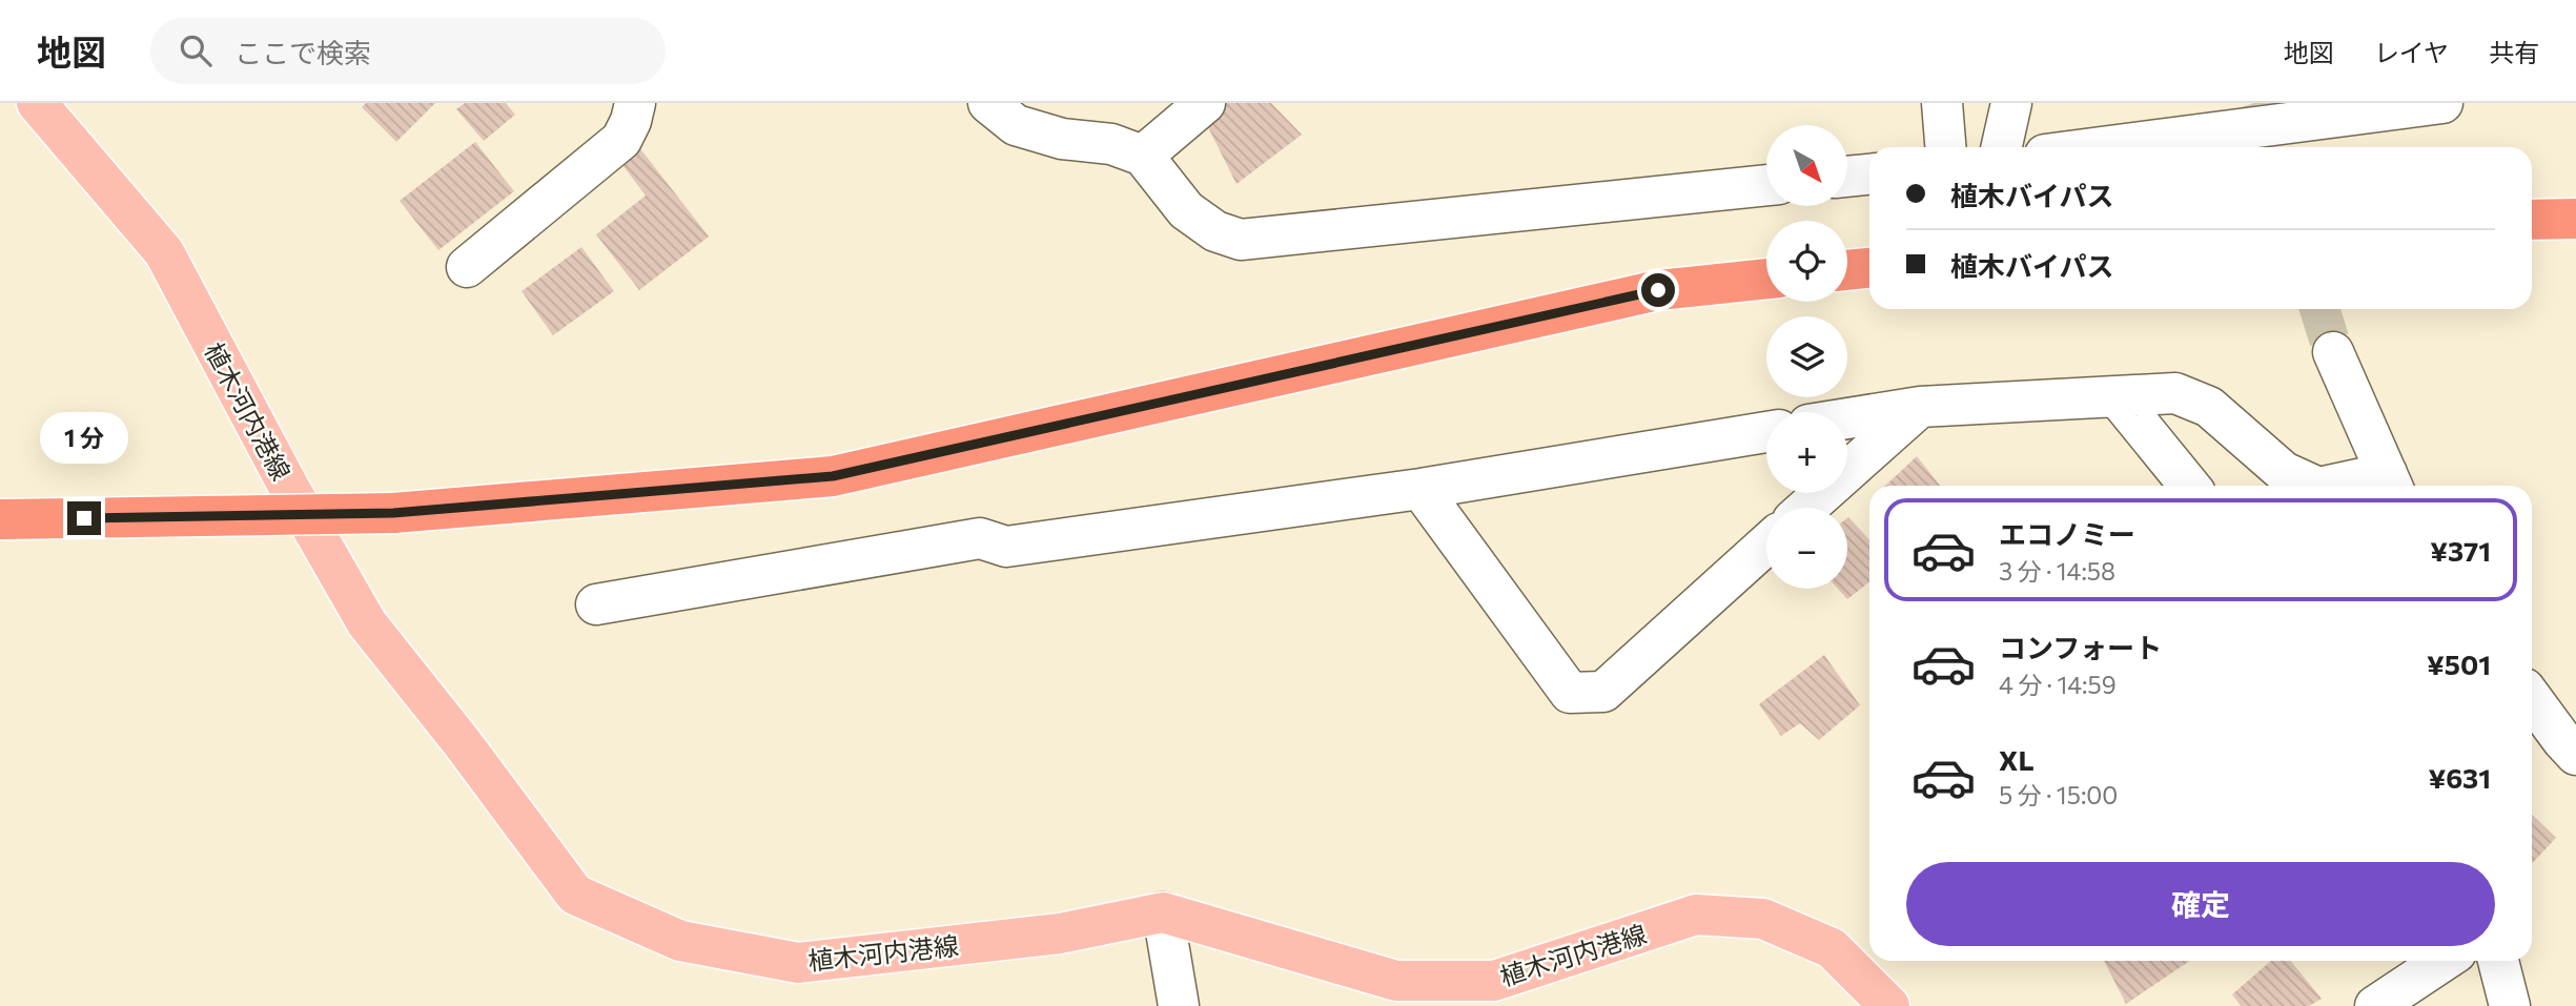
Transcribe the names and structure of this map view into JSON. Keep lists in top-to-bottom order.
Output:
{
  "streets": {
    "main road": ["植木河内港線"]
  },
  "north": "bottom right",
  "page": {
    "header": "地図",
    "search": "ここで検索",
    "nav": ["地図", "レイヤ", "共有"],
    "map_buttons": ["+", "−"],
    "banner": ["植木バイパス", "植木バイパス"],
    "bubble": "1 分",
    "list": [
      {
        "name": "エコノミー",
        "note": "3 分 · 14:58",
        "value": "¥371"
      },
      {
        "name": "コンフォート",
        "note": "4 分 · 14:59",
        "value": "¥501"
      },
      {
        "name": "XL",
        "note": "5 分 · 15:00",
        "value": "¥631"
      }
    ],
    "buttons": "確定"
  }
}
